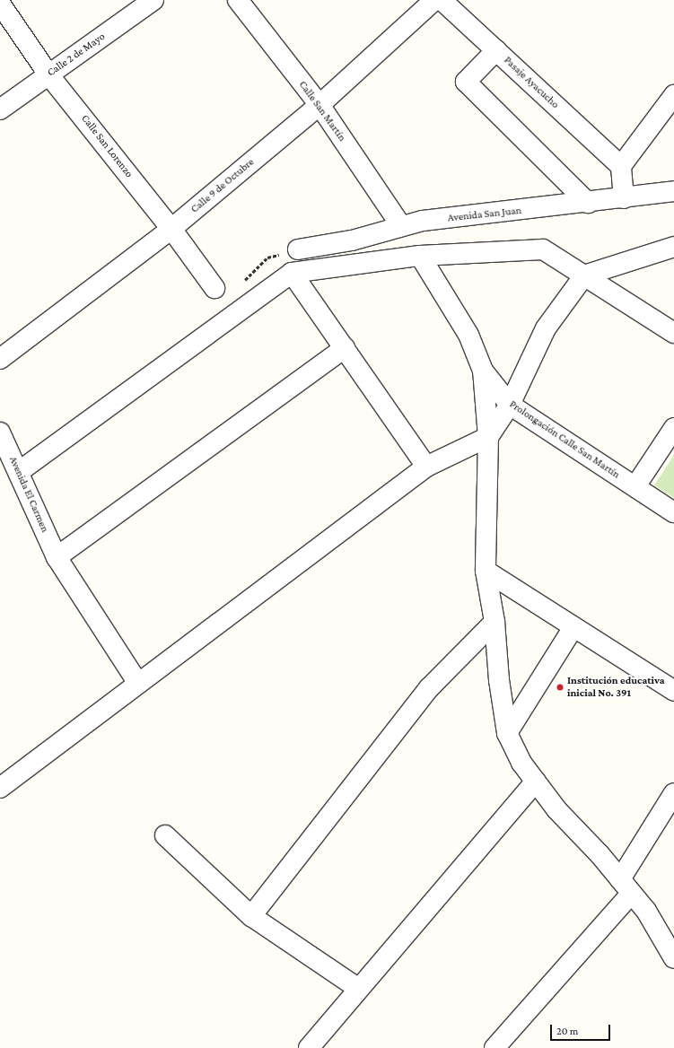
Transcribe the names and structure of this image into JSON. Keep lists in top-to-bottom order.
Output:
{
  "streets": {
    "street": [
      "Calle 2 de Mayo",
      "Pasaje Ayacucho",
      "Calle San Martín",
      "Calle San Lorenzo",
      "Calle 9 de Octubre",
      "Avenida San Juan",
      "Prolongación Calle San Martín",
      "Avenida El Carmen"
    ]
  },
  "crossings": [
    ["Calle 2 de Mayo", "Calle San Lorenzo"],
    ["Calle San Martín", "Calle 9 de Octubre"],
    ["Calle San Martín", "Avenida San Juan"],
    ["Calle San Lorenzo", "Calle 9 de Octubre"]
  ],
  "places": ["Institución educativa inicial No. 391"],
  "scale_bar": "20 m"
}
